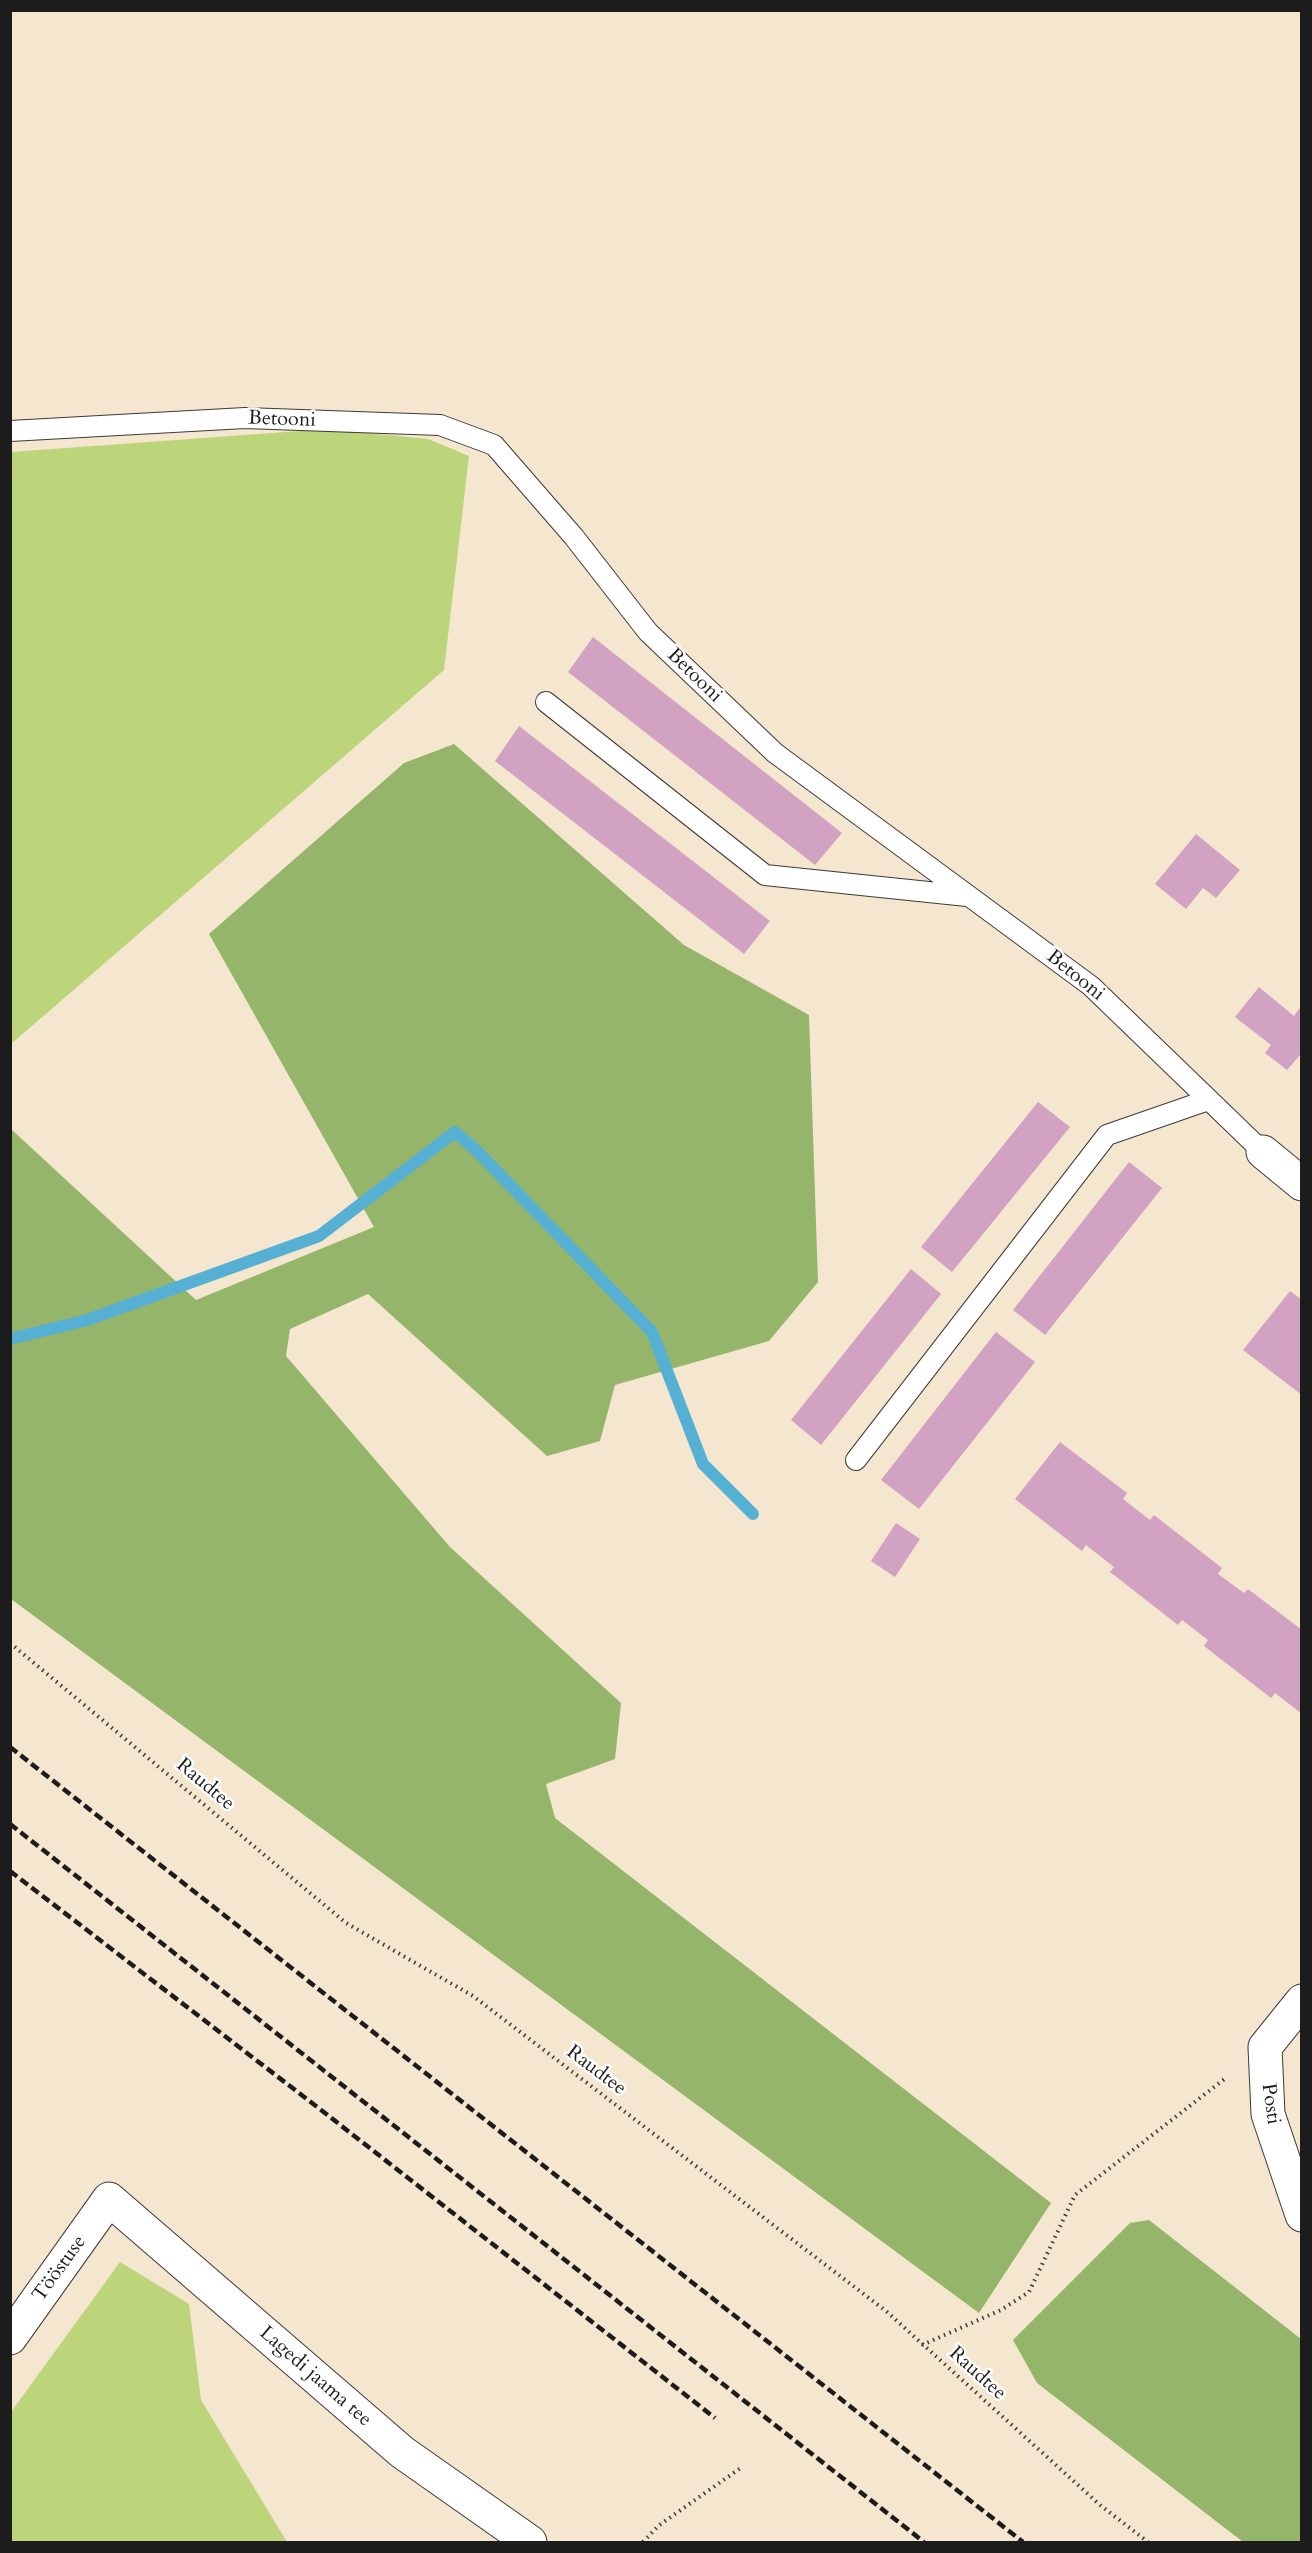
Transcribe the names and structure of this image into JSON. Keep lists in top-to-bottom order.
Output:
{
  "streets": {
    "street": [
      "Betooni",
      "Posti",
      "Tööstuse",
      "Lagedi jaama tee"
    ],
    "path": ["Raudtee"]
  },
  "crossings": [
    ["Tööstuse", "Lagedi jaama tee"]
  ]
}
